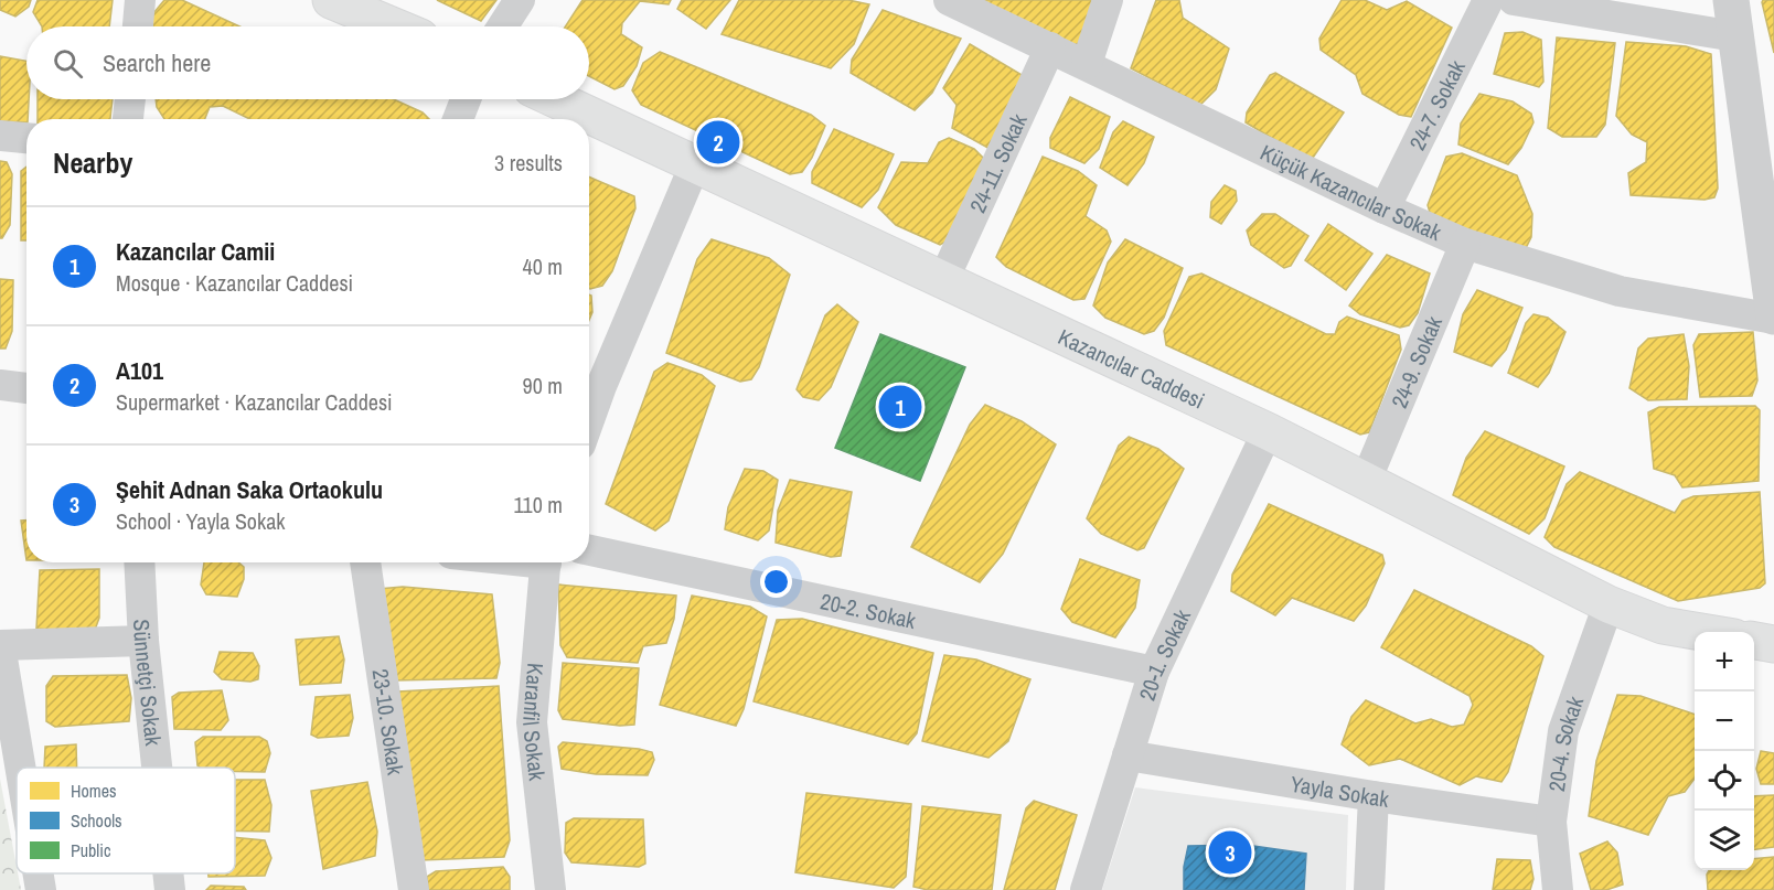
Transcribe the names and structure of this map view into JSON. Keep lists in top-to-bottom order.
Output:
{
  "streets": {
    "main road": ["Kazancılar Caddesi"],
    "street": [
      "24-7. Sokak",
      "24-11. Sokak",
      "Küçük Kazancılar Sokak",
      "24-9. Sokak",
      "20-2. Sokak",
      "20-1. Sokak",
      "Sünnetçi Sokak",
      "23-10. Sokak",
      "Karanfil Sokak",
      "20-4. Sokak",
      "Yayla Sokak"
    ]
  },
  "crossings": [
    ["24-7. Sokak", "Küçük Kazancılar Sokak"],
    ["24-11. Sokak", "Küçük Kazancılar Sokak"],
    ["24-11. Sokak", "Kazancılar Caddesi"],
    ["Küçük Kazancılar Sokak", "24-9. Sokak"],
    ["24-9. Sokak", "Kazancılar Caddesi"],
    ["Kazancılar Caddesi", "20-1. Sokak"],
    ["Kazancılar Caddesi", "20-4. Sokak"],
    ["20-2. Sokak", "20-1. Sokak"],
    ["20-1. Sokak", "Yayla Sokak"],
    ["20-4. Sokak", "Yayla Sokak"]
  ],
  "legend": ["Homes", "Schools", "Public"],
  "page": {
    "search": "Search here",
    "pins": ["2", "1", "3"],
    "heading": ["Nearby", "3 results"],
    "list": [
      {
        "mark": "1",
        "name": "Kazancılar Camii",
        "note": "Mosque · Kazancılar Caddesi",
        "value": "40 m"
      },
      {
        "mark": "2",
        "name": "A101",
        "note": "Supermarket · Kazancılar Caddesi",
        "value": "90 m"
      },
      {
        "mark": "3",
        "name": "Şehit Adnan Saka Ortaokulu",
        "note": "School · Yayla Sokak",
        "value": "110 m"
      }
    ],
    "map_buttons": ["+", "−"]
  }
}
